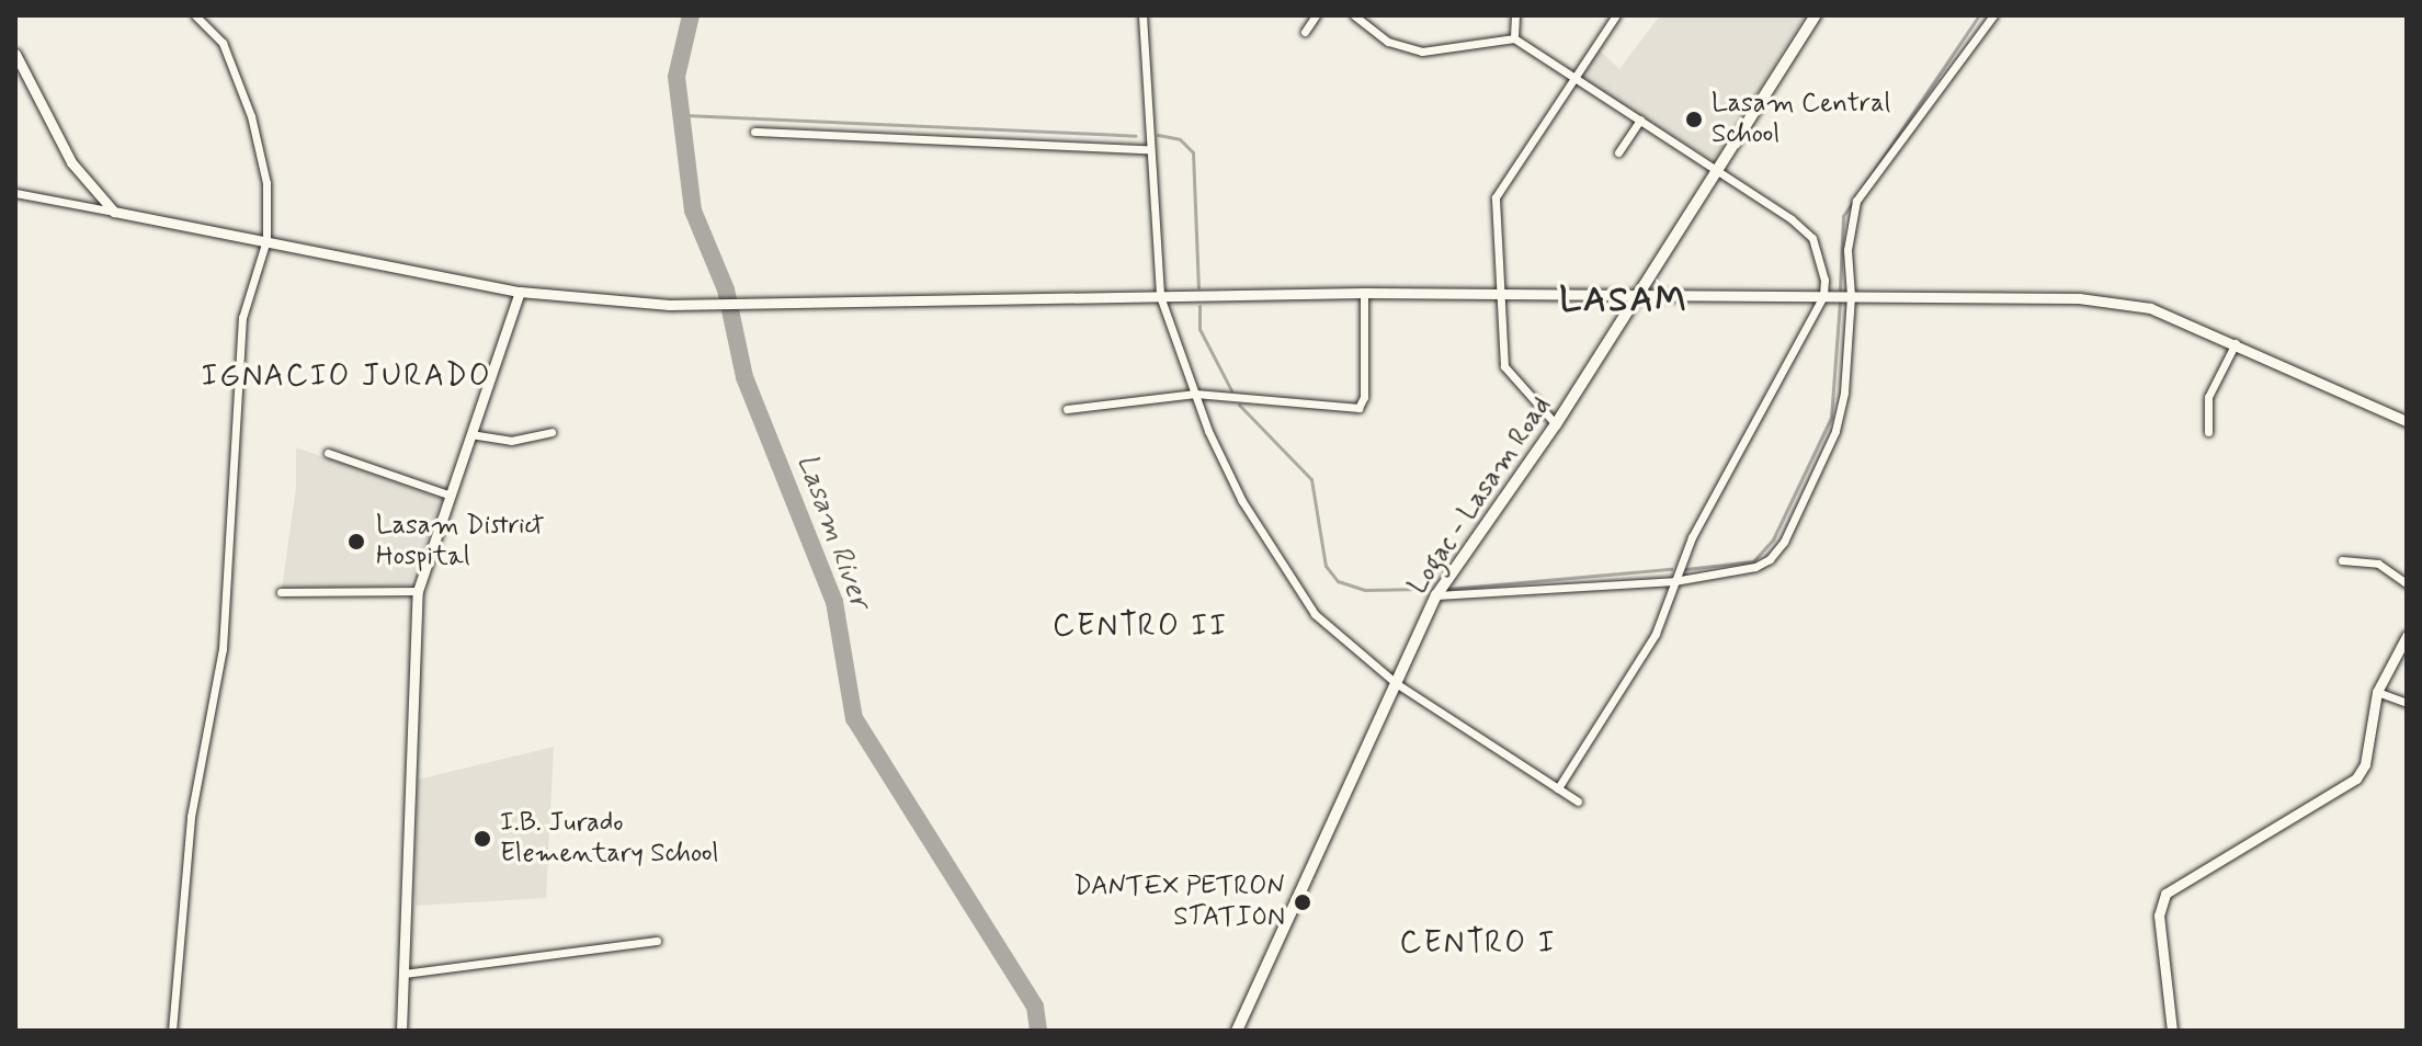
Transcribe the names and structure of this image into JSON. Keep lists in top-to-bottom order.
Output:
{
  "streets": {
    "main road": ["Logac - Lasam Road"]
  },
  "districts": [
    "LASAM",
    "IGNACIO JURADO",
    "CENTRO II",
    "CENTRO I"
  ],
  "water": ["Lasam River"],
  "places": [
    "Lasam Central School",
    "Lasam District Hospital",
    "I.B. Jurado Elementary School",
    "DANTEX PETRON STATION"
  ]
}
